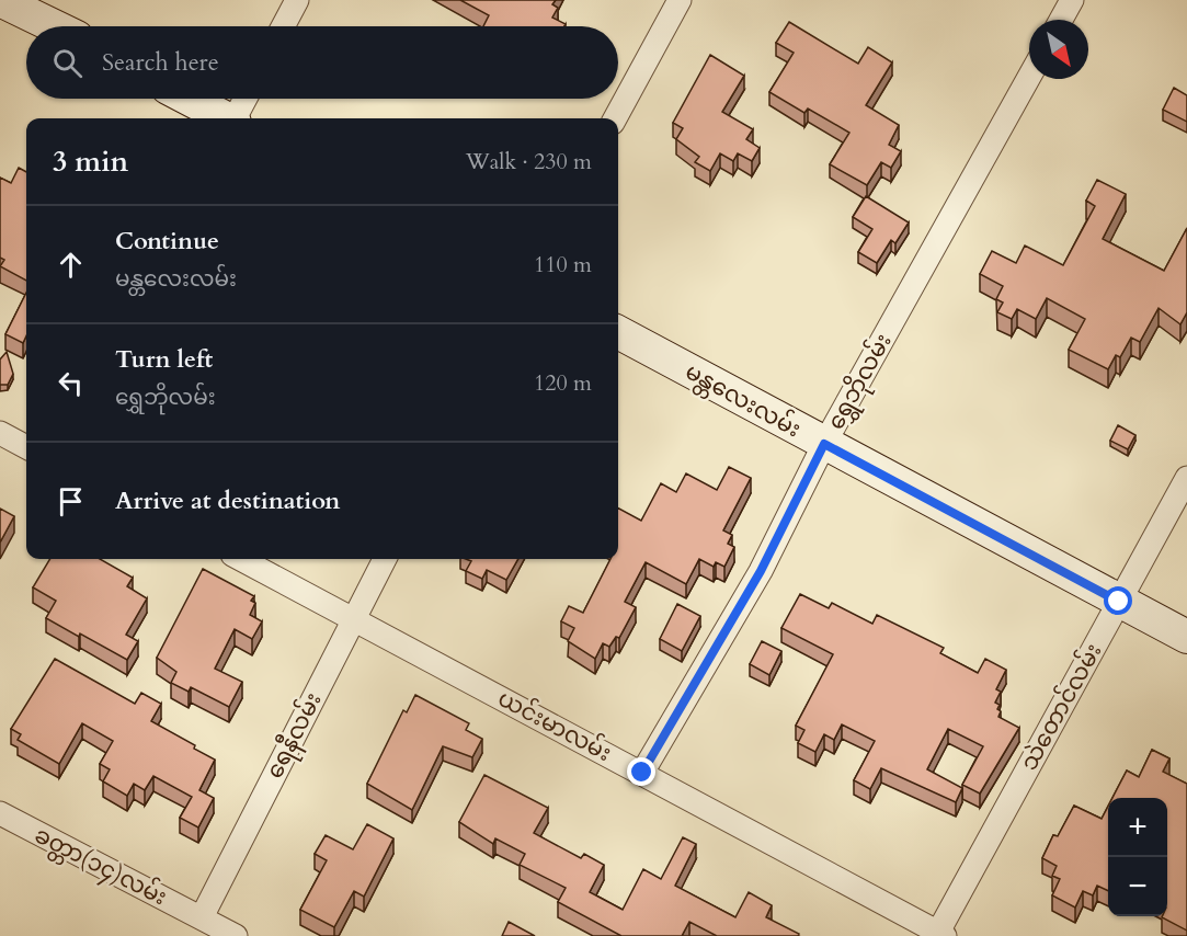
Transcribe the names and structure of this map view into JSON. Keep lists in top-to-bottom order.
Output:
{
  "streets": {
    "main road": ["မန္တလေးလမ်း"],
    "street": [
      "ရွှေဘိုလမ်း",
      "သဲတောင်လမ်း",
      "ယင်းမာလမ်း",
      "ရေနီလမ်း",
      "ခတ္တာ(၁၄)လမ်း"
    ]
  },
  "crossings": [
    ["ရွှေဘိုလမ်း", "မန္တလေးလမ်း"],
    ["ရွှေဘိုလမ်း", "ယင်းမာလမ်း"],
    ["မန္တလေးလမ်း", "သဲတောင်လမ်း"],
    ["သဲတောင်လမ်း", "ယင်းမာလမ်း"],
    ["ယင်းမာလမ်း", "ရေနီလမ်း"],
    ["ရေနီလမ်း", "ခတ္တာ(၁၄)လမ်း"]
  ],
  "north": "bottom right",
  "page": {
    "search": "Search here",
    "heading": ["3 min", "Walk · 230 m"],
    "list": [
      ["Continue", "မန္တလေးလမ်း", "110 m"],
      ["Turn left", "ရွှေဘိုလမ်း", "120 m"],
      "Arrive at destination"
    ],
    "map_buttons": ["+", "−"]
  }
}
